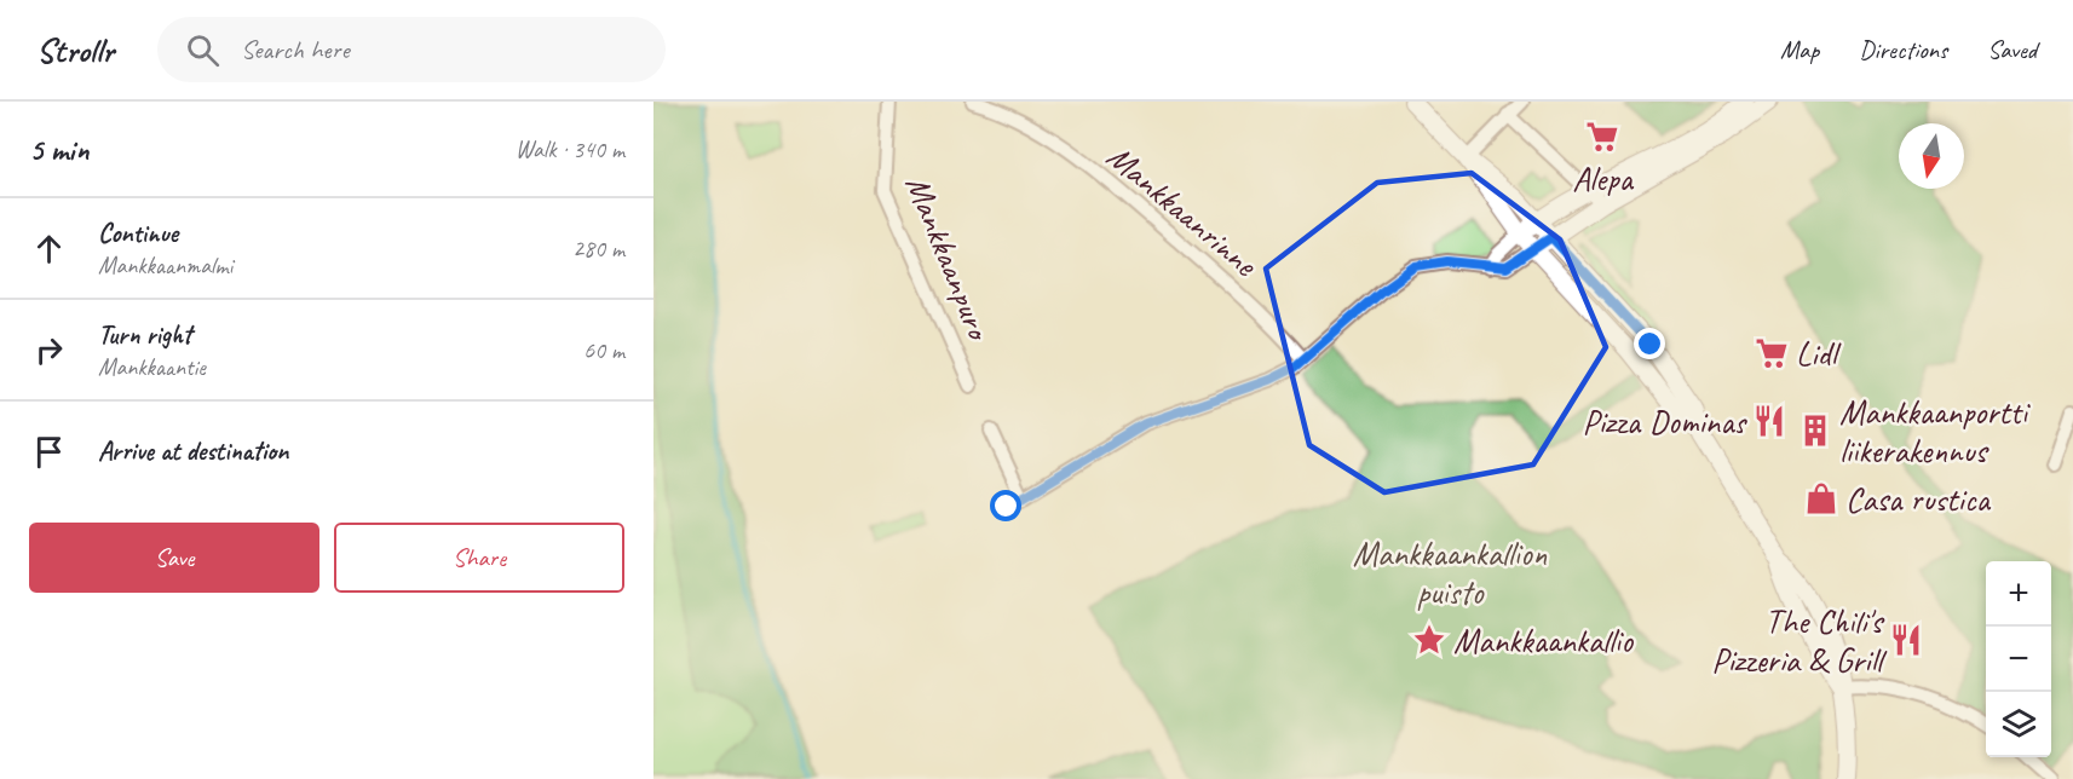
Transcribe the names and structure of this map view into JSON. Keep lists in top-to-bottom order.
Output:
{
  "streets": {
    "street": ["Mankkaanrinne", "Mankkaanpuro"]
  },
  "parks": ["Mankkaankallion puisto"],
  "places": {
    "supermarket": ["Alepa", "Lidl"],
    "restaurant": ["Pizza Dominas", "The Chili's Pizzeria & Grill"],
    "building": ["Mankkaanportti liikerakennus"],
    "shop": ["Casa rustica"],
    "place": ["Mankkaankallio"]
  },
  "north": "bottom",
  "page": {
    "header": "Strollr",
    "search": "Search here",
    "nav": ["Map", "Directions", "Saved"],
    "heading": ["5 min", "Walk · 340 m"],
    "list": [
      ["Continue", "Mankkaanmalmi", "280 m"],
      ["Turn right", "Mankkaantie", "60 m"],
      "Arrive at destination"
    ],
    "buttons": ["Save", "Share"],
    "map_buttons": ["+", "−"]
  }
}
